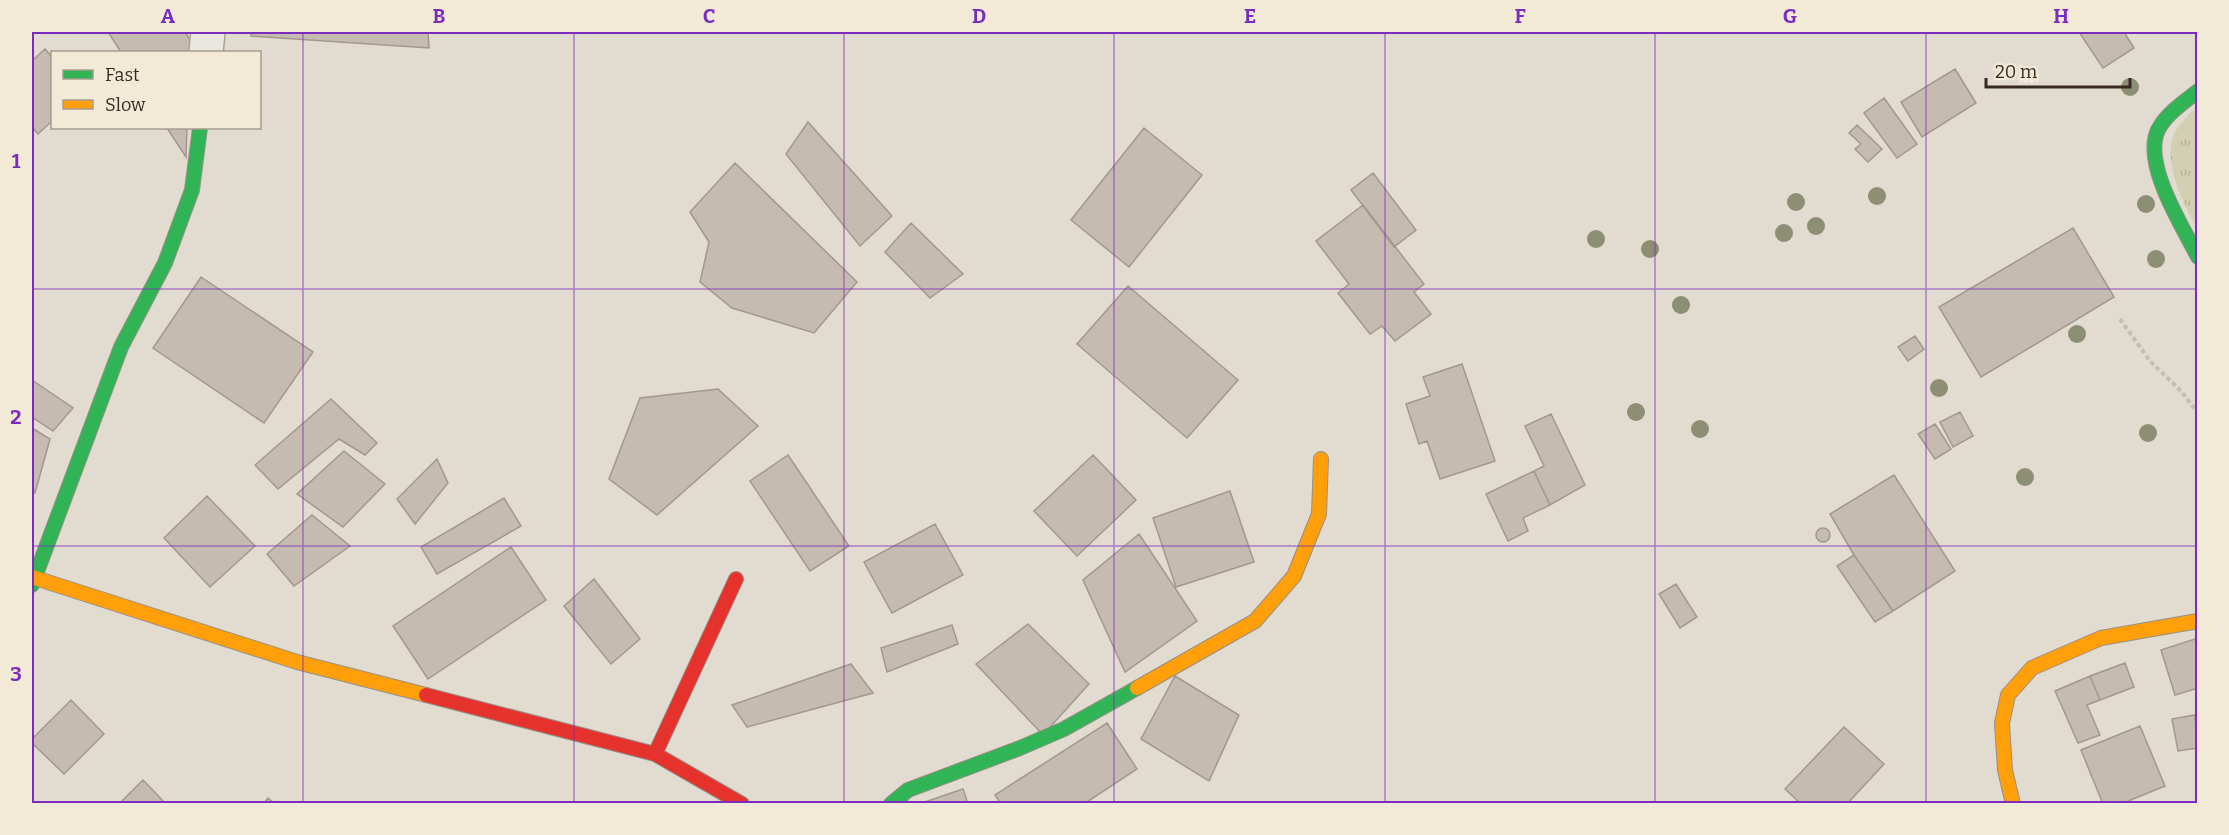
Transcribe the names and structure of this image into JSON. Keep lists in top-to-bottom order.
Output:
{
  "legend": ["Fast", "Slow"],
  "scale_bar": "20 m",
  "grid": {
    "columns": [
      "A",
      "B",
      "C",
      "D",
      "E",
      "F",
      "G",
      "H"
    ],
    "rows": ["1", "2", "3"]
  }
}
